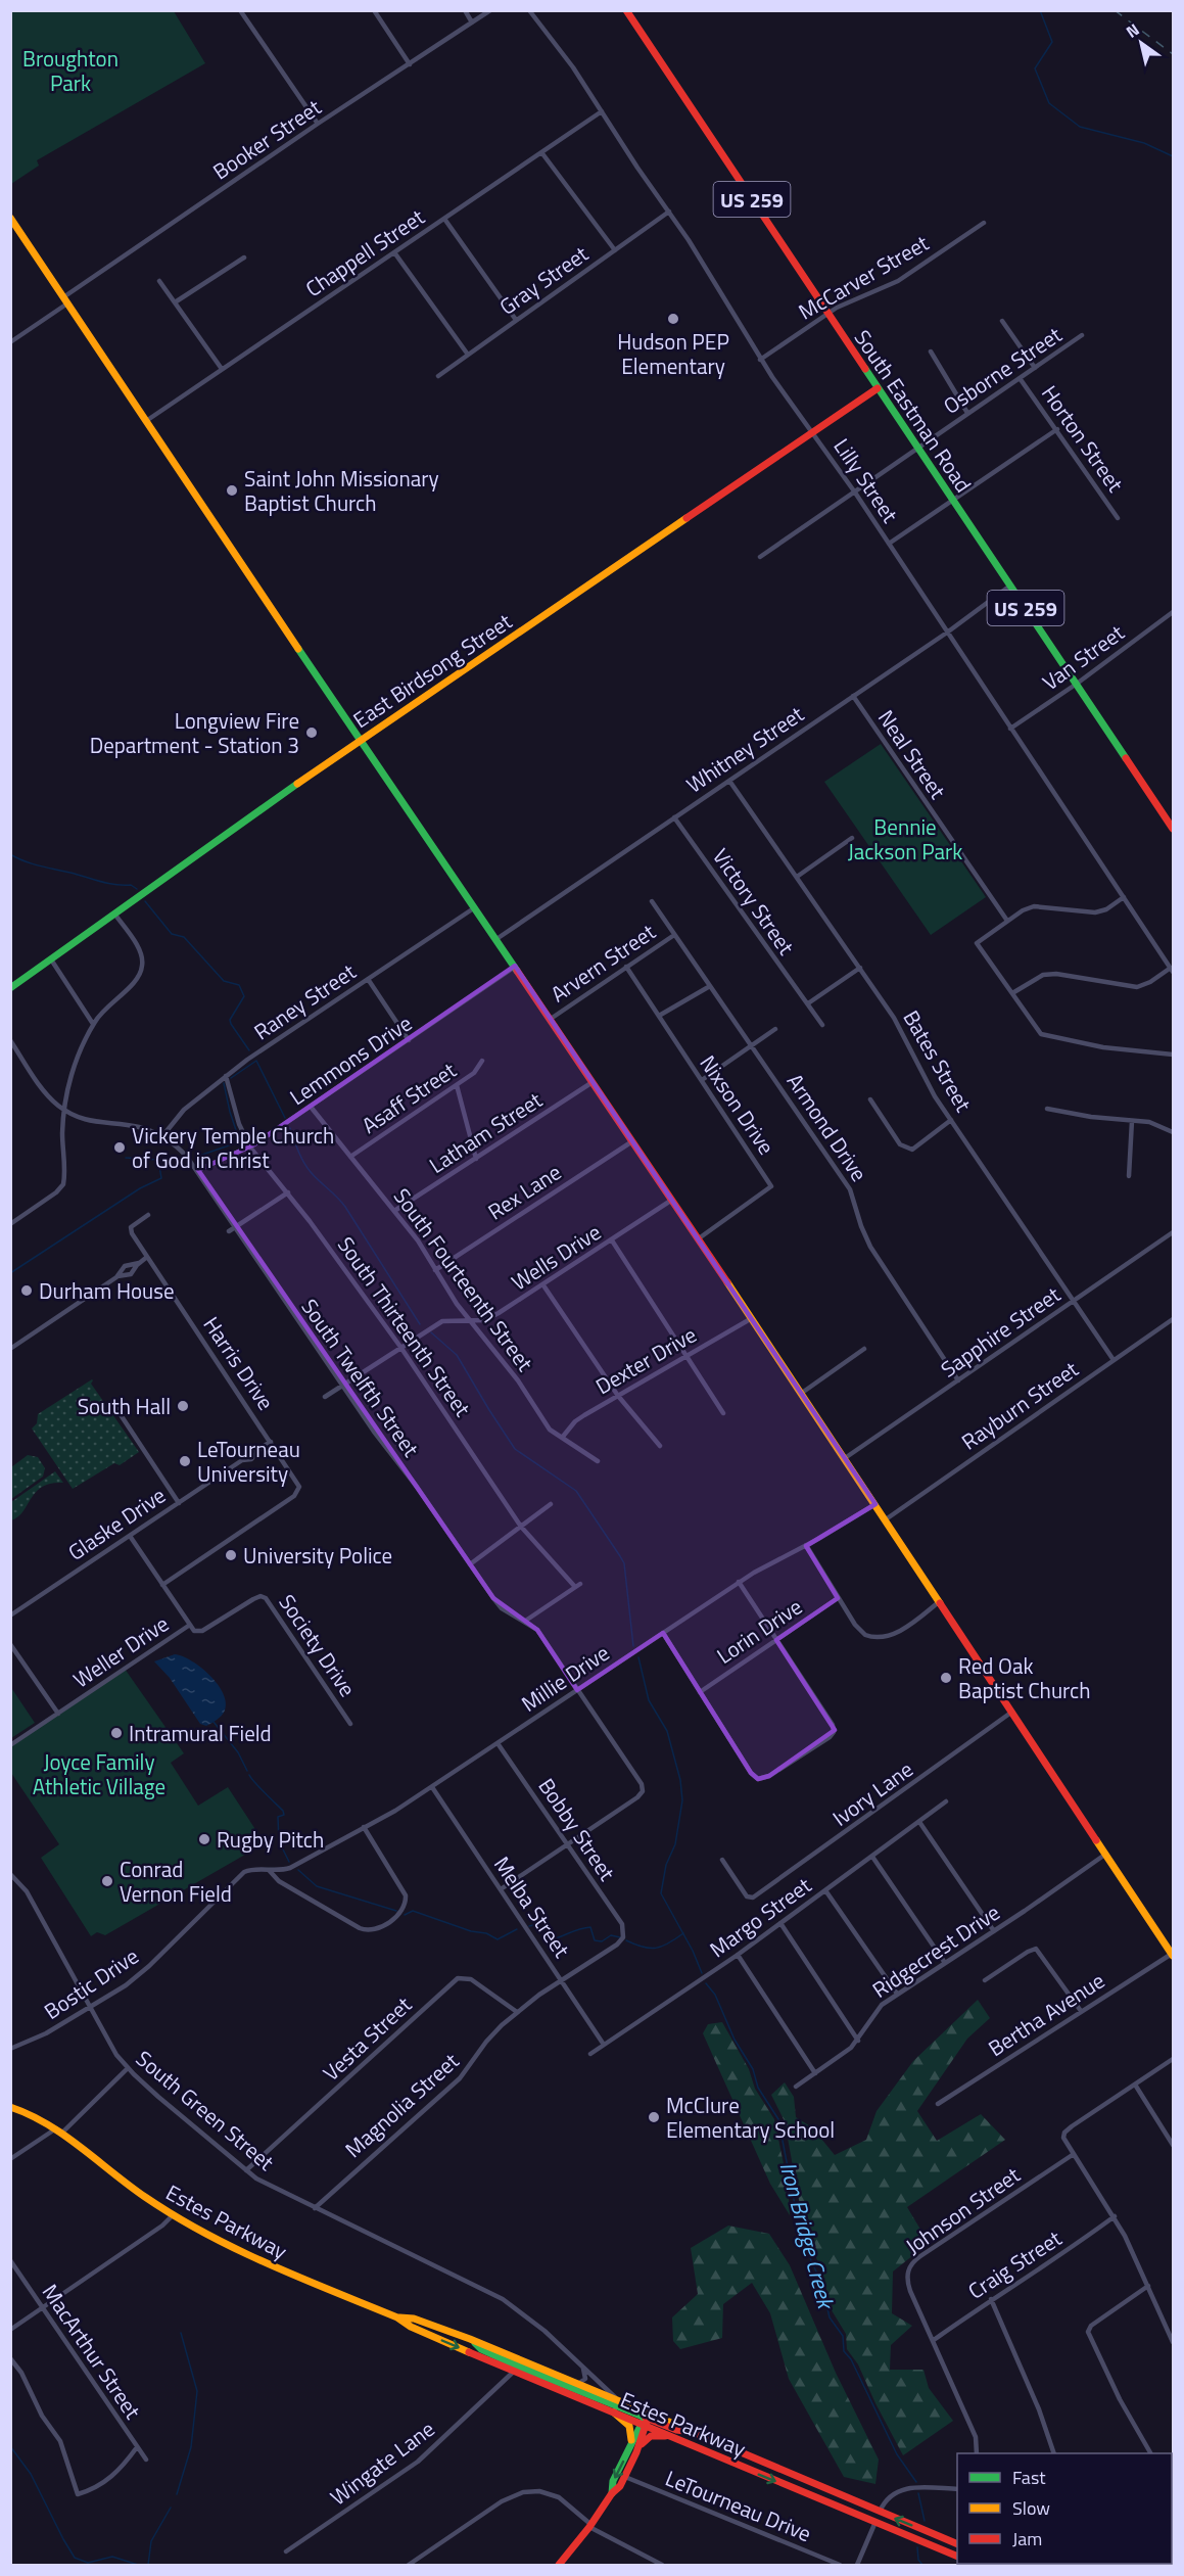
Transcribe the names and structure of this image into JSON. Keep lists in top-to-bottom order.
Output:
{
  "streets": {
    "main road": [
      "US 259",
      "South Eastman Road",
      "East Birdsong Street",
      "Estes Parkway"
    ],
    "street": [
      "Booker Street",
      "Chappell Street",
      "McCarver Street",
      "Gray Street",
      "Osborne Street",
      "Horton Street",
      "Lilly Street",
      "Van Street",
      "Whitney Street",
      "Neal Street",
      "Victory Street",
      "Arvern Street",
      "Raney Street",
      "Lemmons Drive",
      "Bates Street",
      "Asaff Street",
      "Nixson Drive",
      "Armond Drive",
      "Latham Street",
      "Rex Lane",
      "Wells Drive",
      "South Fourteenth Street",
      "South Thirteenth Street",
      "Sapphire Street",
      "Dexter Drive",
      "Harris Drive",
      "South Twelfth Street",
      "Rayburn Street",
      "Glaske Drive",
      "Lorin Drive",
      "Society Drive",
      "Weller Drive",
      "Millie Drive",
      "Ivory Lane",
      "Bobby Street",
      "Melba Street",
      "Margo Street",
      "Ridgecrest Drive",
      "Bostic Drive",
      "Bertha Avenue",
      "Vesta Street",
      "Magnolia Street",
      "South Green Street",
      "Johnson Street",
      "Craig Street",
      "MacArthur Street",
      "Wingate Lane",
      "LeTourneau Drive"
    ]
  },
  "crossings": [
    ["Chappell Street", "Lilly Street"],
    ["McCarver Street", "South Eastman Road"],
    ["McCarver Street", "Lilly Street"],
    ["Gray Street", "Lilly Street"],
    ["Osborne Street", "South Eastman Road"],
    ["Osborne Street", "Horton Street"],
    ["Osborne Street", "Lilly Street"],
    ["South Eastman Road", "Van Street"],
    ["South Eastman Road", "East Birdsong Street"],
    ["South Eastman Road", "Whitney Street"],
    ["Lilly Street", "Van Street"],
    ["Lilly Street", "East Birdsong Street"],
    ["Lilly Street", "Whitney Street"],
    ["Whitney Street", "Neal Street"],
    ["Whitney Street", "Victory Street"],
    ["Whitney Street", "Bates Street"],
    ["Arvern Street", "Nixson Drive"],
    ["Arvern Street", "Armond Drive"],
    ["Raney Street", "South Thirteenth Street"],
    ["Raney Street", "South Twelfth Street"],
    ["Lemmons Drive", "South Fourteenth Street"],
    ["Lemmons Drive", "South Thirteenth Street"],
    ["Lemmons Drive", "South Twelfth Street"],
    ["Bates Street", "Sapphire Street"],
    ["Bates Street", "Rayburn Street"],
    ["Asaff Street", "South Fourteenth Street"],
    ["Armond Drive", "Sapphire Street"],
    ["Latham Street", "South Fourteenth Street"],
    ["Rex Lane", "South Fourteenth Street"],
    ["Wells Drive", "South Fourteenth Street"],
    ["Wells Drive", "South Thirteenth Street"],
    ["Wells Drive", "South Twelfth Street"],
    ["South Fourteenth Street", "Dexter Drive"],
    ["South Thirteenth Street", "South Twelfth Street"],
    ["Harris Drive", "Glaske Drive"],
    ["Harris Drive", "Weller Drive"],
    ["South Twelfth Street", "Millie Drive"],
    ["South Twelfth Street", "Bobby Street"],
    ["Glaske Drive", "Weller Drive"],
    ["Society Drive", "Weller Drive"],
    ["Millie Drive", "Bobby Street"],
    ["Millie Drive", "Melba Street"],
    ["Millie Drive", "Bostic Drive"],
    ["Bobby Street", "Magnolia Street"],
    ["Melba Street", "Margo Street"],
    ["Melba Street", "Magnolia Street"],
    ["Bostic Drive", "South Green Street"],
    ["Vesta Street", "Magnolia Street"],
    ["Vesta Street", "South Green Street"],
    ["Magnolia Street", "South Green Street"],
    ["South Green Street", "Estes Parkway"],
    ["Johnson Street", "Craig Street"],
    ["Estes Parkway", "Wingate Lane"]
  ],
  "water": ["Iron Bridge Creek"],
  "parks": ["Broughton Park", "Bennie Jackson Park", "Joyce Family Athletic Village"],
  "places": [
    "Hudson PEP Elementary",
    "Saint John Missionary Baptist Church",
    "Longview Fire Department - Station 3",
    "Vickery Temple Church of God in Christ",
    "Durham House",
    "South Hall",
    "LeTourneau University",
    "University Police",
    "Red Oak Baptist Church",
    "Intramural Field",
    "Rugby Pitch",
    "Conrad Vernon Field",
    "McClure Elementary School"
  ],
  "legend": ["Fast", "Slow", "Jam"],
  "north": "top left"
}
